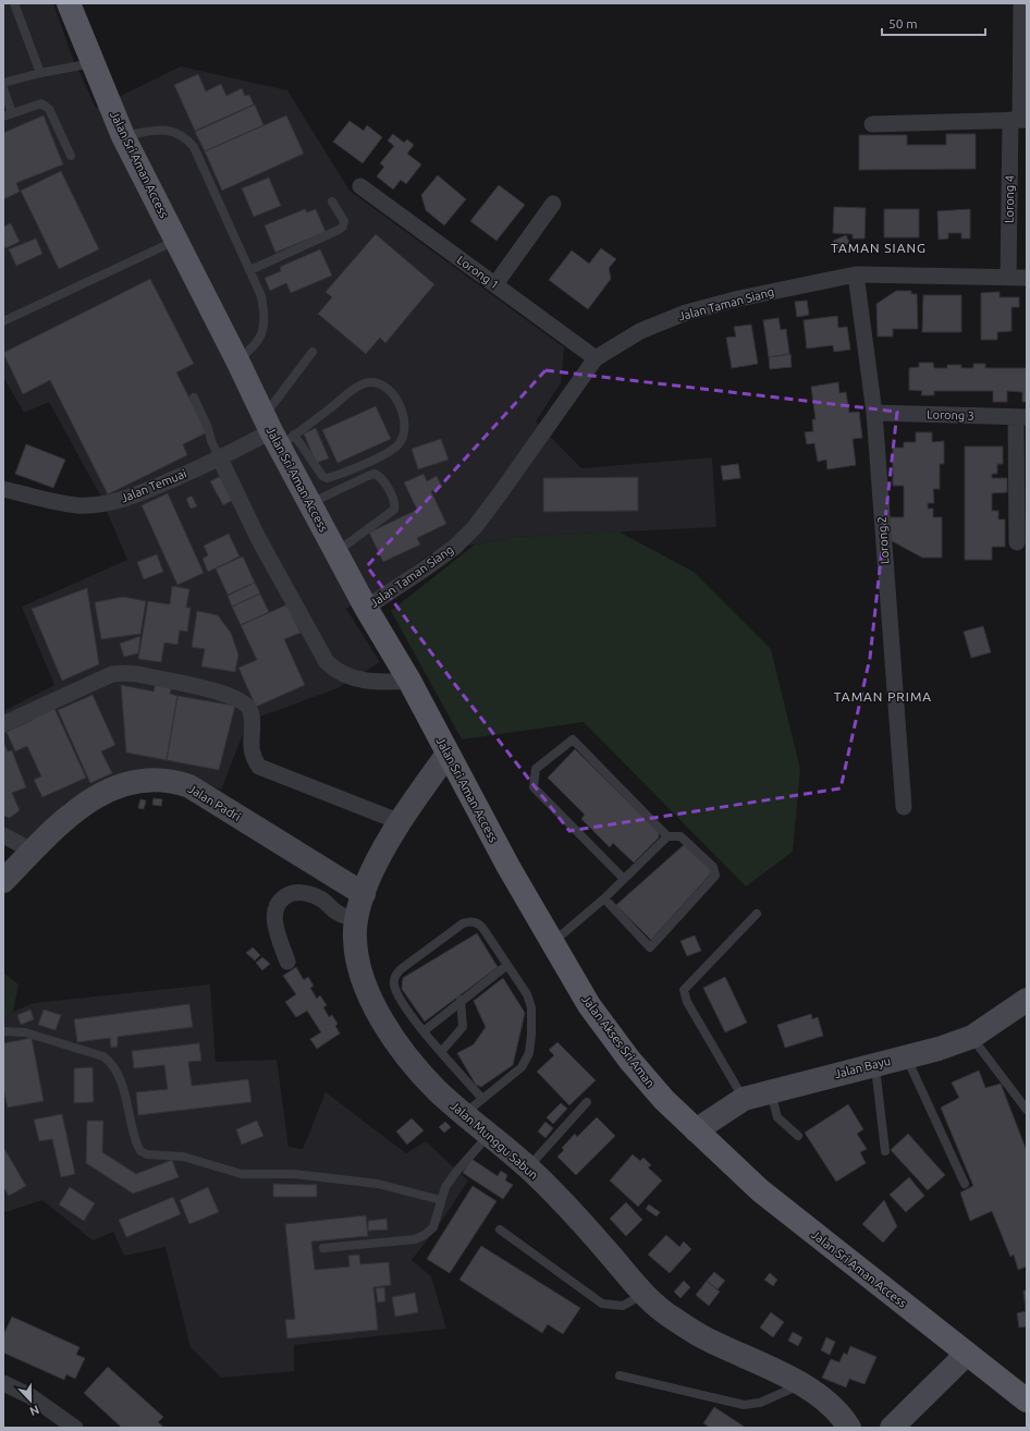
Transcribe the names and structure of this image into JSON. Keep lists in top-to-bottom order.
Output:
{
  "streets": {
    "main road": ["Jalan Sri Aman Access", "Jalan Akses Sri Aman"],
    "street": [
      "Lorong 4",
      "Lorong 1",
      "Jalan Taman Siang",
      "Lorong 3",
      "Jalan Temuai",
      "Lorong 2",
      "Jalan Padri",
      "Jalan Bayu",
      "Jalan Munggu Sabun"
    ]
  },
  "crossings": [
    ["Jalan Sri Aman Access", "Jalan Taman Siang"],
    ["Jalan Sri Aman Access", "Jalan Temuai"],
    ["Jalan Sri Aman Access", "Jalan Akses Sri Aman"],
    ["Jalan Sri Aman Access", "Jalan Bayu"],
    ["Jalan Sri Aman Access", "Jalan Munggu Sabun"],
    ["Lorong 4", "Jalan Taman Siang"],
    ["Lorong 1", "Jalan Taman Siang"],
    ["Jalan Taman Siang", "Lorong 2"],
    ["Lorong 3", "Lorong 2"],
    ["Jalan Padri", "Jalan Munggu Sabun"],
    ["Jalan Akses Sri Aman", "Jalan Bayu"]
  ],
  "districts": ["TAMAN SIANG", "TAMAN PRIMA"],
  "scale_bar": "50 m",
  "north": "bottom"
}
